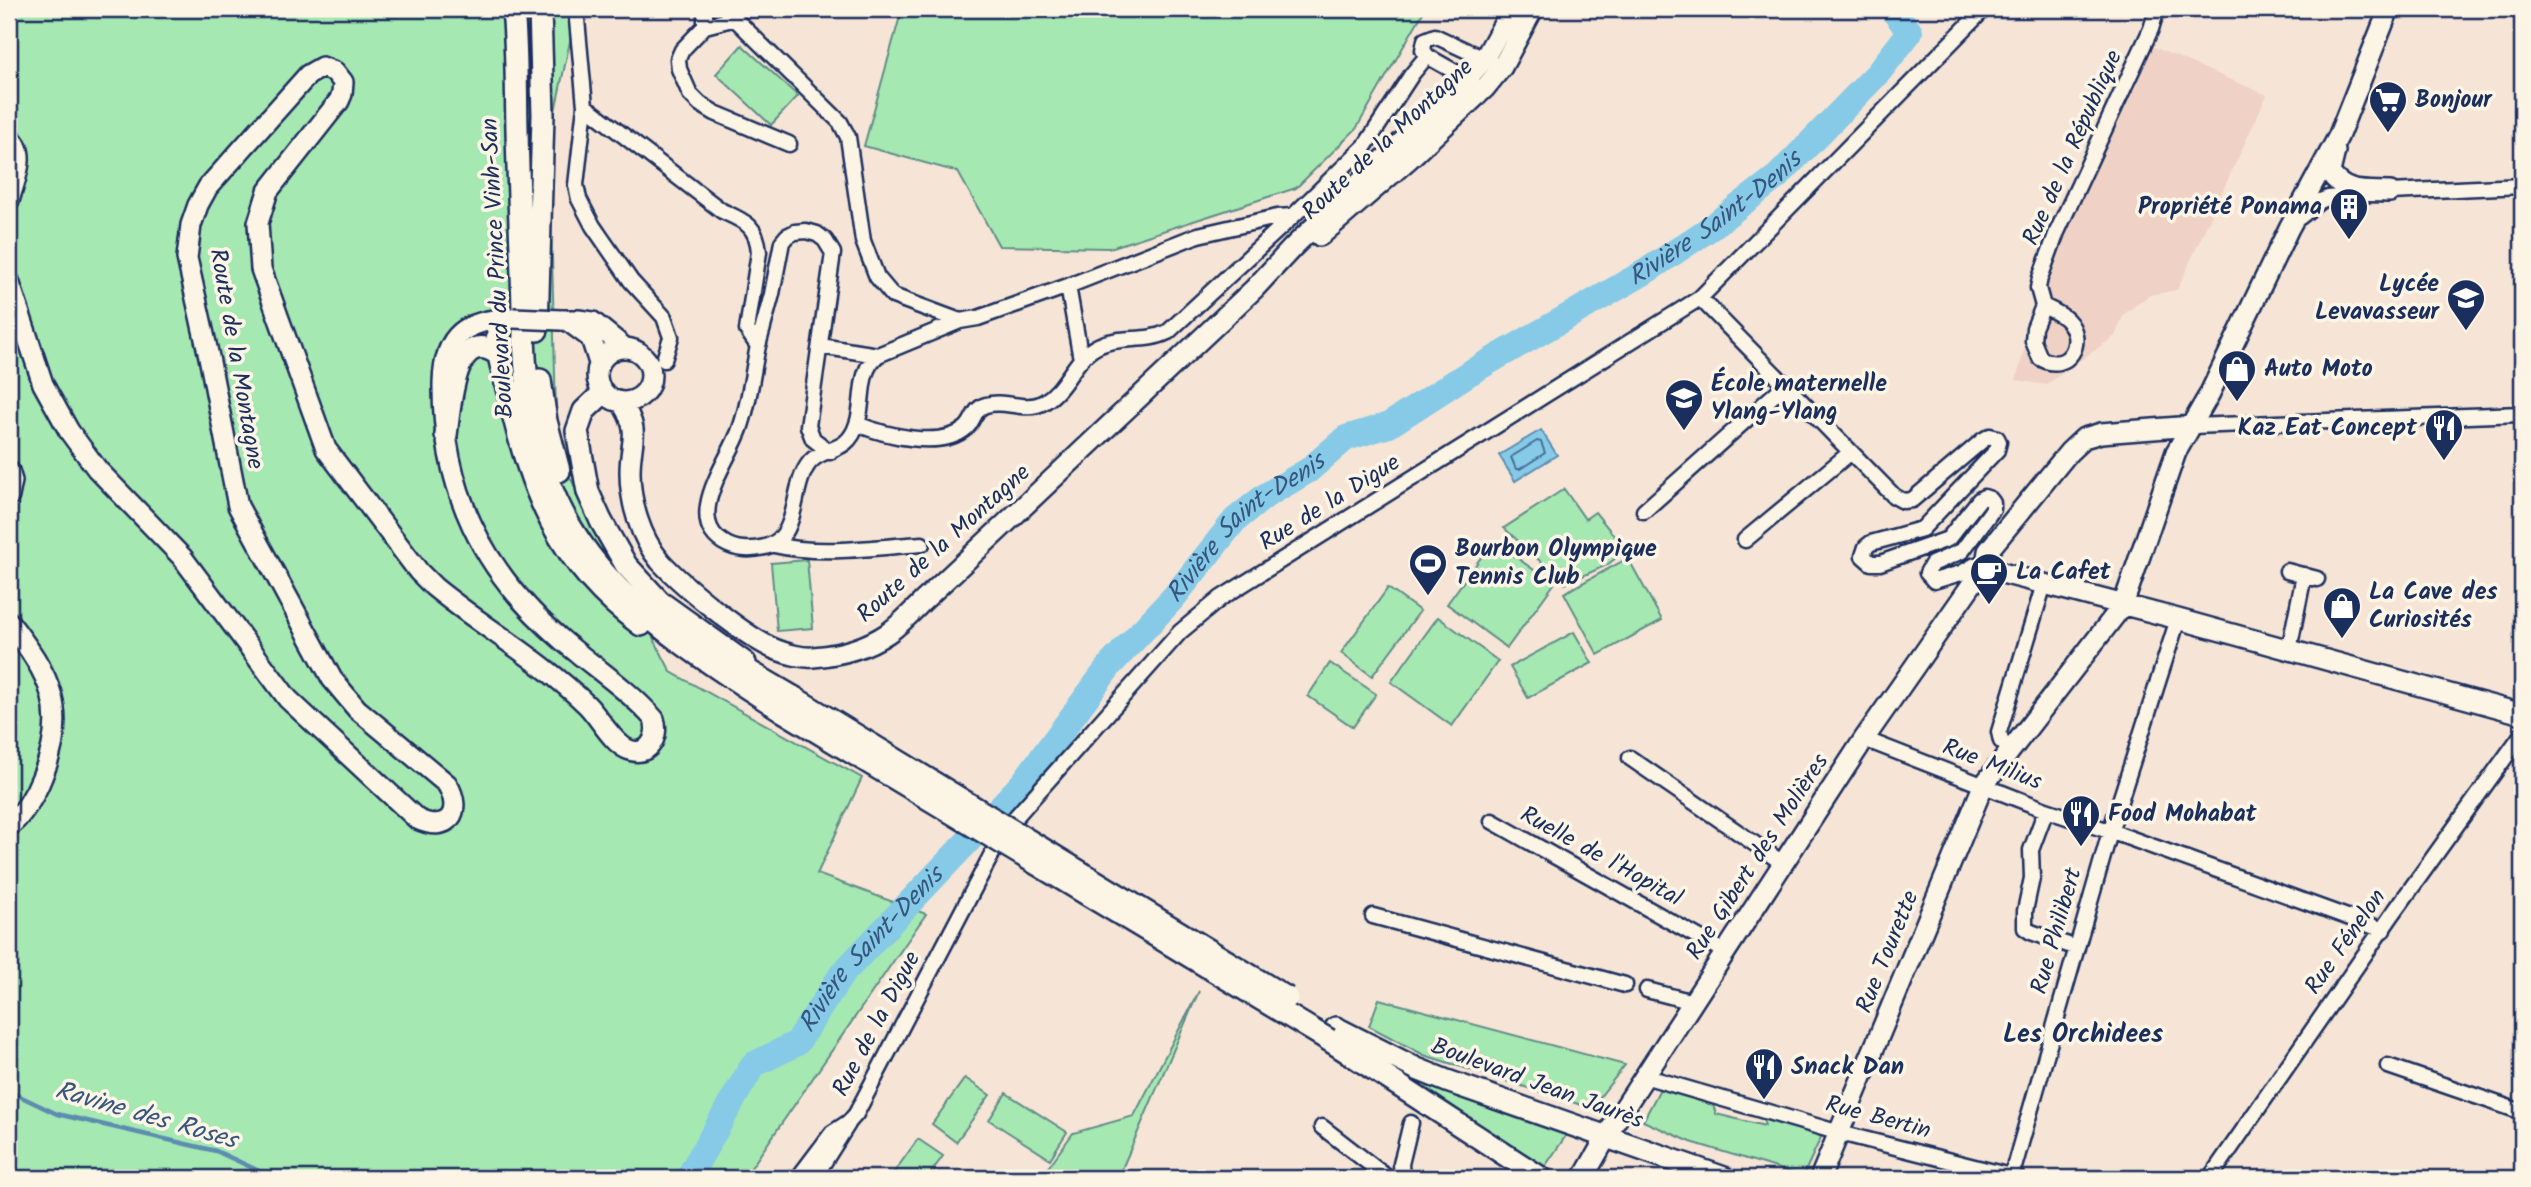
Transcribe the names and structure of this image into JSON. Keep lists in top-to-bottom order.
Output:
{
  "streets": {
    "main road": [
      "Route de la Montagne",
      "Boulevard du Prince Vinh-San",
      "Rue Gibert des Molières",
      "Rue Tourette",
      "Boulevard Jean Jaurès"
    ],
    "street": [
      "Rue de la République",
      "Rue de la Digue",
      "Rue Milius",
      "Ruelle de l'Hopital",
      "Rue Philibert",
      "Rue Fénelon",
      "Rue Bertin"
    ]
  },
  "crossings": [
    ["Rue Milius", "Rue Gibert des Molières"],
    ["Rue Milius", "Rue Philibert"],
    ["Rue Milius", "Rue Fénelon"],
    ["Rue Milius", "Rue Tourette"],
    ["Ruelle de l'Hopital", "Rue Gibert des Molières"],
    ["Rue Gibert des Molières", "Rue Tourette"],
    ["Rue Gibert des Molières", "Boulevard Jean Jaurès"],
    ["Rue Gibert des Molières", "Rue Bertin"],
    ["Rue Philibert", "Rue Bertin"],
    ["Rue Tourette", "Rue Bertin"]
  ],
  "districts": ["Les Orchidees"],
  "water": ["Rivière Saint-Denis", "Ravine des Roses"],
  "places": {
    "supermarket": ["Bonjour"],
    "building": ["Propriété Ponama"],
    "school or university": ["Lycée Levavasseur", "École maternelle Ylang-Ylang"],
    "shop": ["Auto Moto", "La Cave des Curiosités"],
    "restaurant": ["Kaz Eat Concept", "Food Mohabat", "Snack Dan"],
    "sports": ["Bourbon Olympique Tennis Club"],
    "cafe": ["La Cafet"]
  }
}
